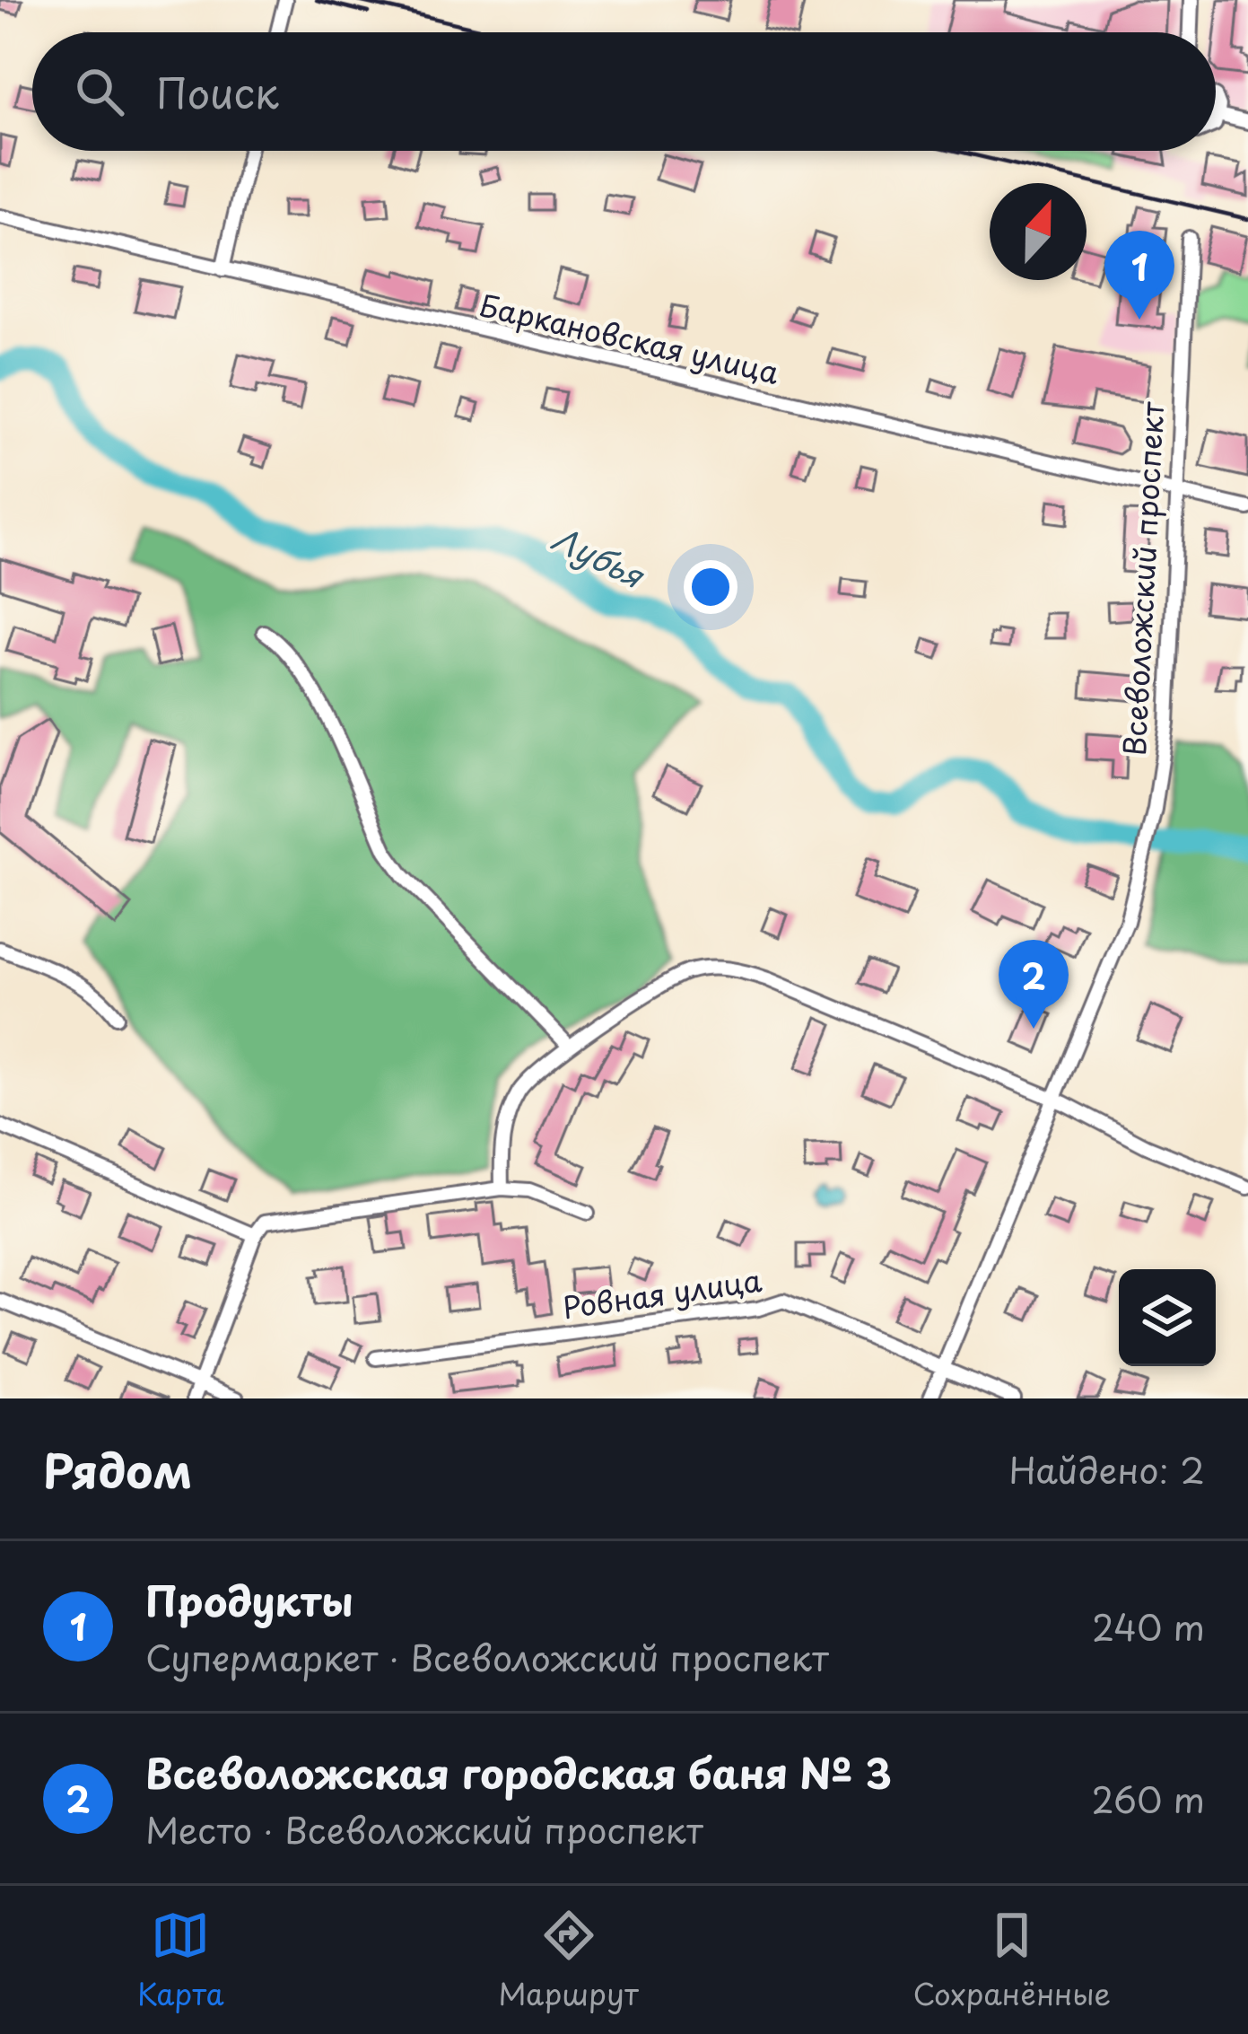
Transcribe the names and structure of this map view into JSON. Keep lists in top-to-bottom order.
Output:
{
  "streets": {
    "street": ["Баркановская улица", "Всеволожский проспект", "Ровная улица"]
  },
  "crossings": [
    ["Баркановская улица", "Всеволожский проспект"],
    ["Всеволожский проспект", "Ровная улица"]
  ],
  "water": ["Лубья"],
  "north": "top",
  "page": {
    "search": "Поиск",
    "pins": ["1", "2"],
    "heading": ["Рядом", "Найдено: 2"],
    "list": [
      {
        "mark": "1",
        "name": "Продукты",
        "note": "Супермаркет · Всеволожский проспект",
        "value": "240 m"
      },
      {
        "mark": "2",
        "name": "Всеволожская городская баня № 3",
        "note": "Место · Всеволожский проспект",
        "value": "260 m"
      }
    ],
    "nav": ["Карта", "Маршрут", "Сохранённые"]
  }
}
